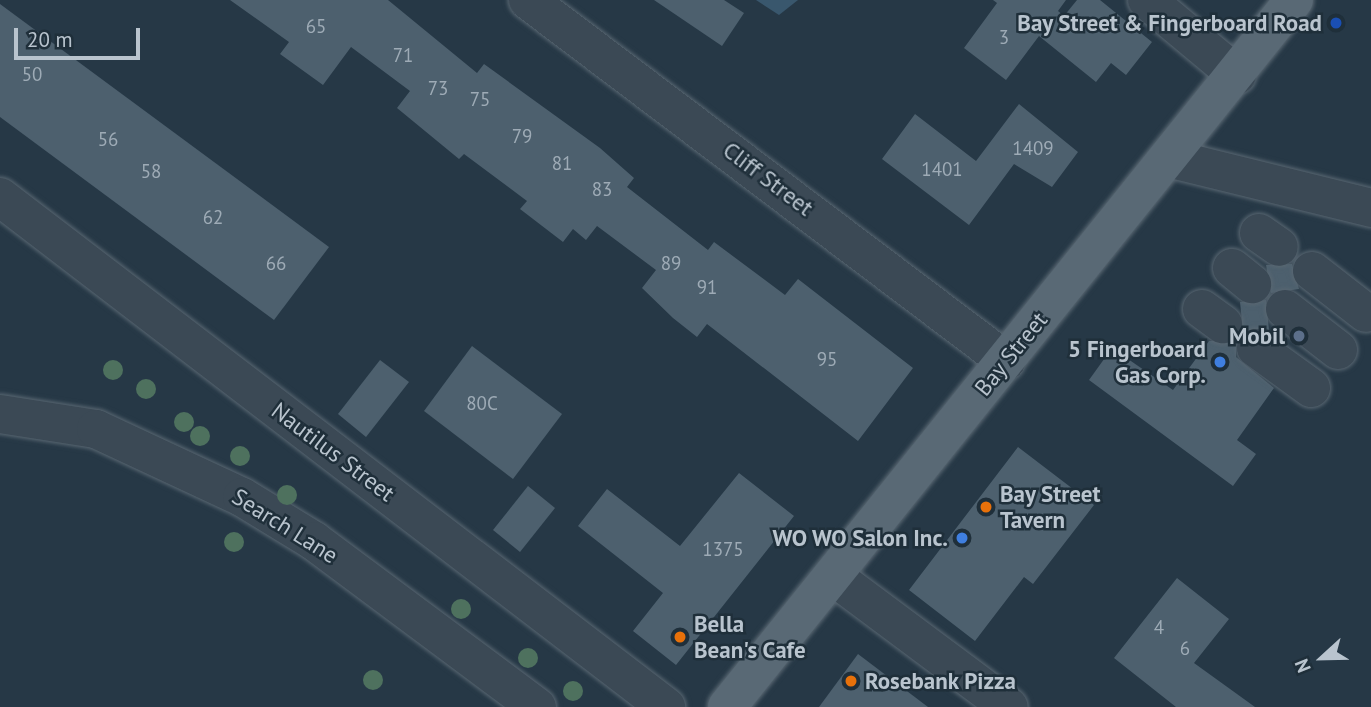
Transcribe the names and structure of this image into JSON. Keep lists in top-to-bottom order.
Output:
{
  "streets": {
    "main road": ["Bay Street"],
    "street": ["Cliff Street", "Nautilus Street", "Search Lane"]
  },
  "crossings": [
    ["Cliff Street", "Bay Street"]
  ],
  "places": [
    "Bay Street & Fingerboard Road",
    "Mobil",
    "5 Fingerboard Gas Corp.",
    "Bay Street Tavern",
    "WO WO Salon Inc.",
    "Bella Bean's Cafe",
    "Rosebank Pizza"
  ],
  "house_numbers": [
    "65",
    "3",
    "71",
    "50",
    "73",
    "75",
    "79",
    "56",
    "1409",
    "81",
    "1401",
    "58",
    "83",
    "62",
    "66",
    "89",
    "91",
    "95",
    "80C",
    "1375",
    "4",
    "6"
  ],
  "scale_bar": "20 m",
  "north": "left"
}
